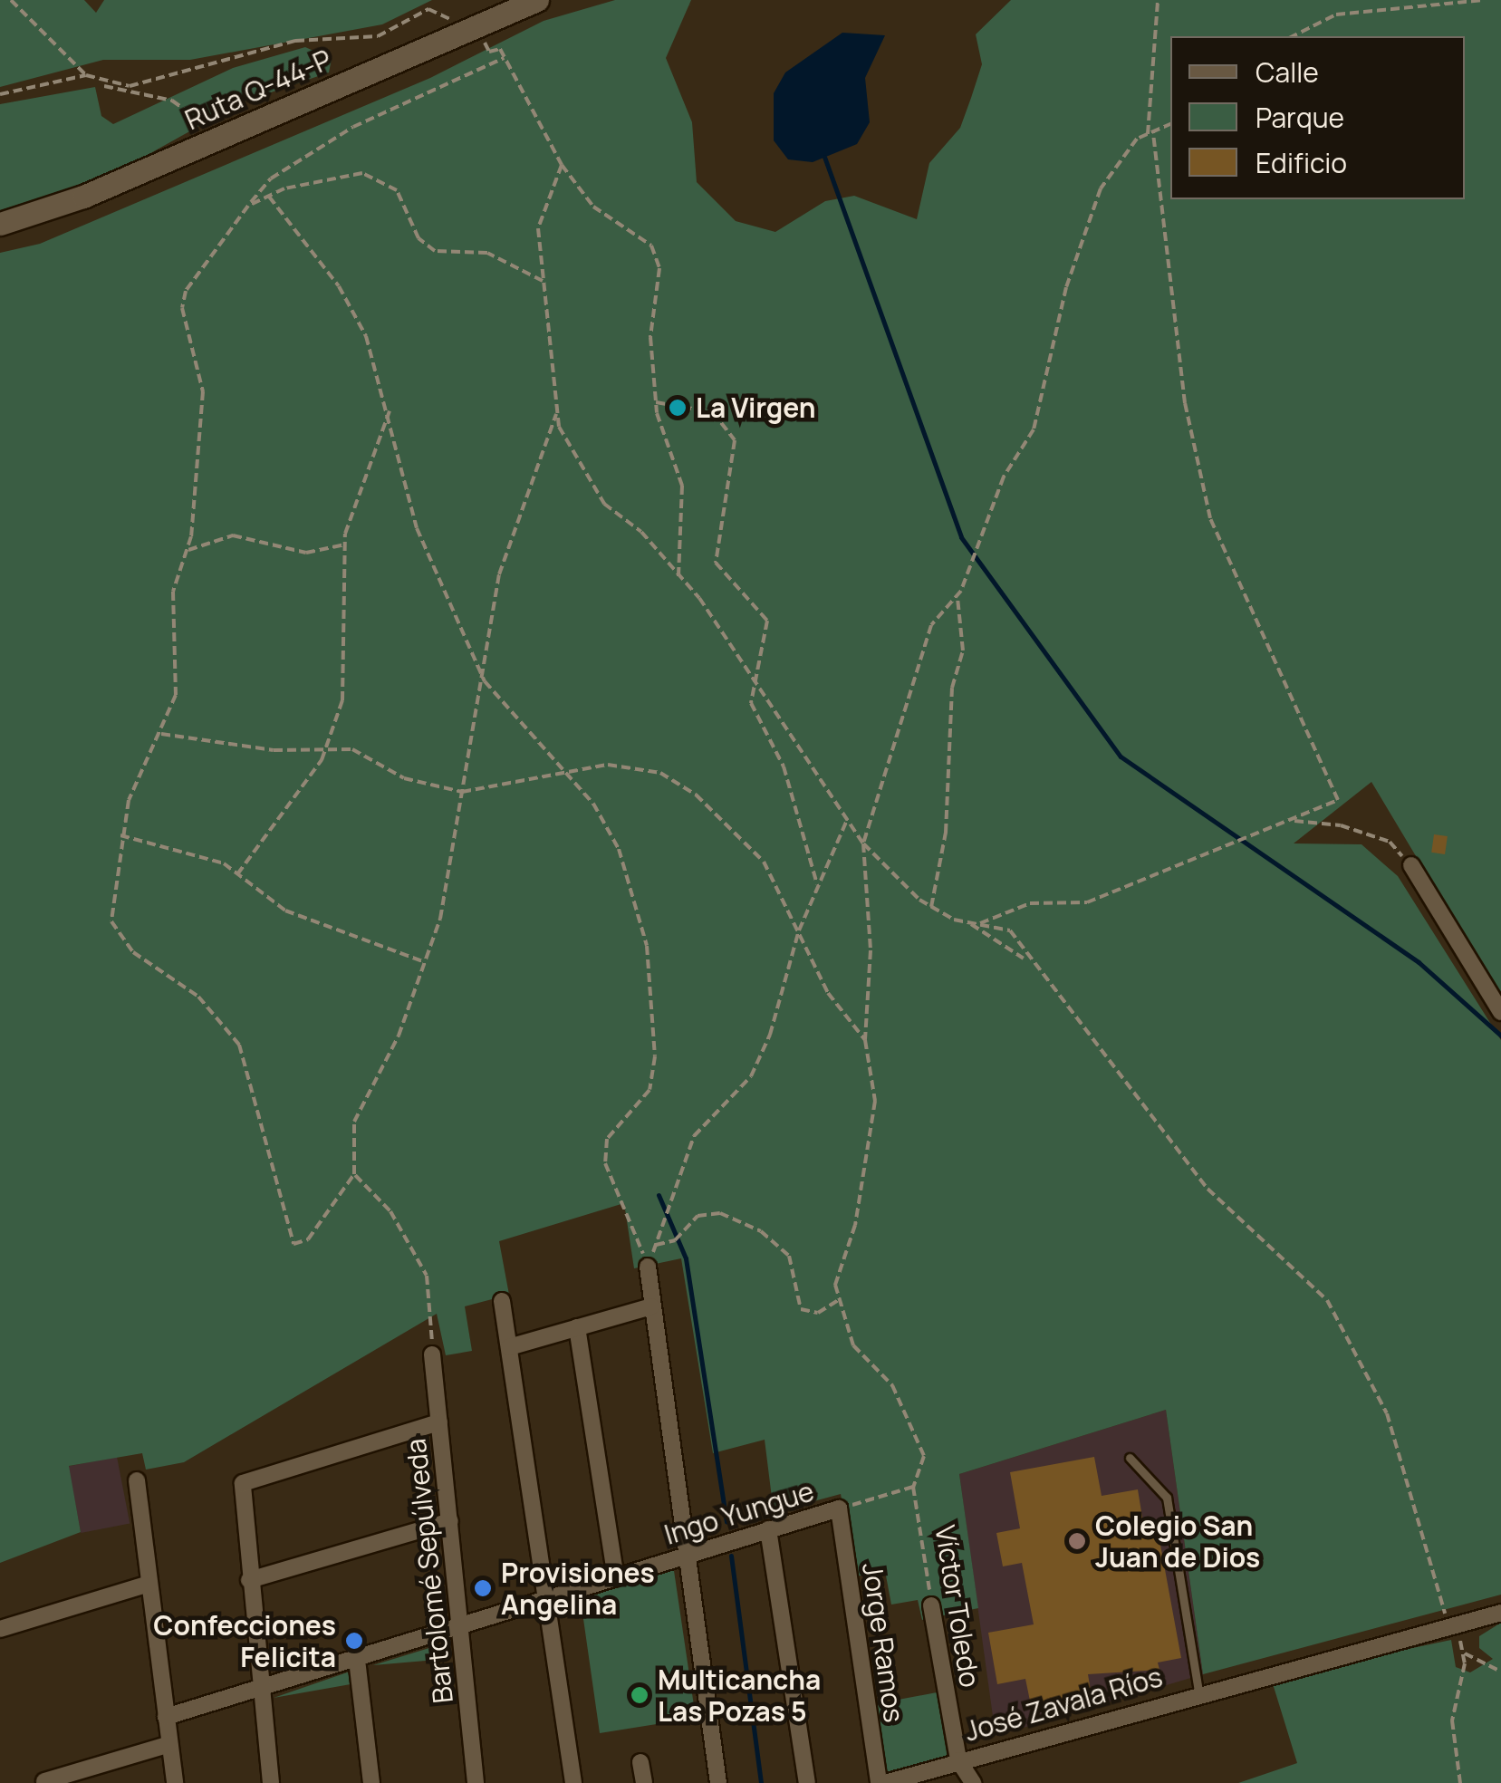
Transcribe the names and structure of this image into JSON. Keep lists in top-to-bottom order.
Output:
{
  "streets": {
    "street": [
      "Ruta Q-44-P",
      "Ingo Yungue",
      "Bartolomé Sepúlveda",
      "Víctor Toledo",
      "Jorge Ramos",
      "José Zavala Ríos"
    ]
  },
  "crossings": [
    ["Ingo Yungue", "Bartolomé Sepúlveda"],
    ["Ingo Yungue", "Víctor Toledo"],
    ["Ingo Yungue", "Jorge Ramos"],
    ["Víctor Toledo", "José Zavala Ríos"],
    ["Jorge Ramos", "José Zavala Ríos"]
  ],
  "places": [
    "La Virgen",
    "Colegio San Juan de Dios",
    "Provisiones Angelina",
    "Confecciones Felicita",
    "Multicancha Las Pozas 5"
  ],
  "legend": ["Calle", "Parque", "Edificio"]
}
